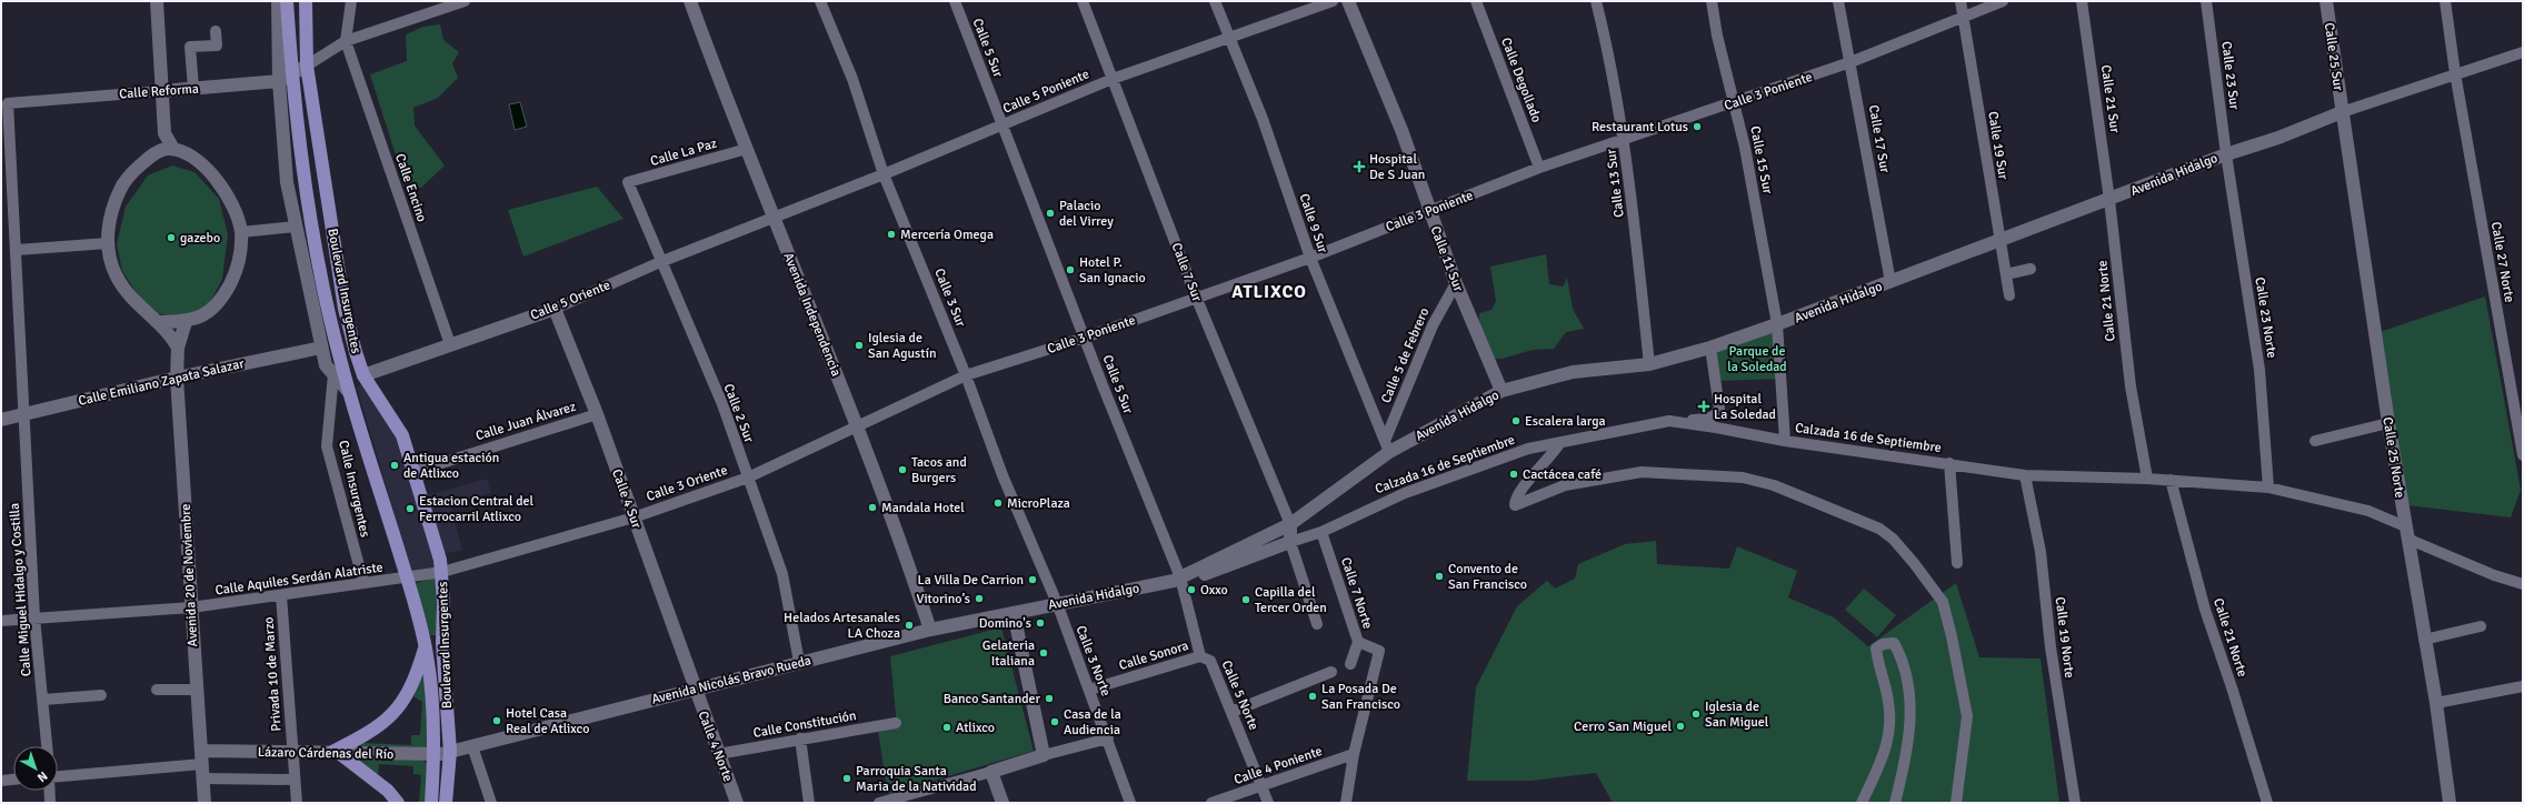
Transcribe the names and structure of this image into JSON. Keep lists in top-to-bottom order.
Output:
{
  "streets": {
    "main road": ["Boulevard Insurgentes"],
    "street": [
      "Calle 5 Sur",
      "Calle 25 Sur",
      "Calle 23 Sur",
      "Calle Degollado",
      "Calle Reforma",
      "Calle 5 Poniente",
      "Calle 3 Poniente",
      "Calle 21 Sur",
      "Calle 17 Sur",
      "Calle 19 Sur",
      "Calle La Paz",
      "Calle 15 Sur",
      "Avenida Hidalgo",
      "Calle 13 Sur",
      "Calle Encino",
      "Calle 9 Sur",
      "Calle 11 Sur",
      "Calle 27 Norte",
      "Calle 7 Sur",
      "Calle 3 Sur",
      "Calle 5 Oriente",
      "Calle 21 Norte",
      "Avenida Independencia",
      "Calle 23 Norte",
      "Calle 5 de Febrero",
      "Calle Emiliano Zapata Salazar",
      "Calle 2 Sur",
      "Calle Juan Álvarez",
      "Calzada 16 de Septiembre",
      "Calle 25 Norte",
      "Calle 3 Oriente",
      "Calle Insurgentes",
      "Calle 4 Sur",
      "Avenida 20 de Noviembre",
      "Calle Aquiles Serdán Alatriste",
      "Calle Miguel Hidalgo y Costilla",
      "Calle 7 Norte",
      "Calle 19 Norte",
      "Calle Sonora",
      "Calle 3 Norte",
      "Privada 10 de Marzo",
      "Avenida Nicolás Bravo Rueda",
      "Calle 5 Norte",
      "Calle Constitución",
      "Calle 4 Norte",
      "Lázaro Cárdenas del Río",
      "Calle 4 Poniente"
    ]
  },
  "crossings": [
    ["Calle 5 Sur", "Calle 5 Poniente"],
    ["Calle 5 Sur", "Calle 3 Poniente"],
    ["Calle 5 Sur", "Avenida Hidalgo"],
    ["Calle 5 Sur", "Calle 5 Norte"],
    ["Calle 25 Sur", "Avenida Hidalgo"],
    ["Calle 25 Sur", "Calle 25 Norte"],
    ["Calle 23 Sur", "Avenida Hidalgo"],
    ["Calle 23 Sur", "Calle 23 Norte"],
    ["Calle Degollado", "Calle 3 Poniente"],
    ["Calle Reforma", "Boulevard Insurgentes"],
    ["Calle Reforma", "Calle Miguel Hidalgo y Costilla"],
    ["Calle 5 Poniente", "Calle 9 Sur"],
    ["Calle 5 Poniente", "Calle 7 Sur"],
    ["Calle 5 Poniente", "Calle 3 Sur"],
    ["Calle 5 Poniente", "Calle 5 Oriente"],
    ["Calle 5 Poniente", "Avenida Independencia"],
    ["Calle 3 Poniente", "Calle 17 Sur"],
    ["Calle 3 Poniente", "Calle 19 Sur"],
    ["Calle 3 Poniente", "Calle 15 Sur"],
    ["Calle 3 Poniente", "Calle 13 Sur"],
    ["Calle 3 Poniente", "Calle 9 Sur"],
    ["Calle 3 Poniente", "Calle 11 Sur"],
    ["Calle 3 Poniente", "Calle 7 Sur"],
    ["Calle 3 Poniente", "Calle 3 Sur"],
    ["Calle 3 Poniente", "Avenida Independencia"],
    ["Calle 3 Poniente", "Calle 3 Oriente"],
    ["Calle 21 Sur", "Avenida Hidalgo"],
    ["Calle 21 Sur", "Calle 21 Norte"],
    ["Calle 17 Sur", "Avenida Hidalgo"],
    ["Calle 19 Sur", "Avenida Hidalgo"],
    ["Calle La Paz", "Avenida Independencia"],
    ["Calle La Paz", "Calle 2 Sur"],
    ["Calle 15 Sur", "Avenida Hidalgo"],
    ["Calle 15 Sur", "Calzada 16 de Septiembre"],
    ["Avenida Hidalgo", "Calle 13 Sur"],
    ["Avenida Hidalgo", "Calle 9 Sur"],
    ["Avenida Hidalgo", "Calle 11 Sur"],
    ["Avenida Hidalgo", "Calle 27 Norte"],
    ["Avenida Hidalgo", "Calle 7 Sur"],
    ["Avenida Hidalgo", "Calle 3 Sur"],
    ["Avenida Hidalgo", "Calle 21 Norte"],
    ["Avenida Hidalgo", "Calle 23 Norte"],
    ["Avenida Hidalgo", "Calle 5 de Febrero"],
    ["Avenida Hidalgo", "Calzada 16 de Septiembre"],
    ["Avenida Hidalgo", "Calle 25 Norte"],
    ["Avenida Hidalgo", "Calle 3 Norte"],
    ["Avenida Hidalgo", "Avenida Nicolás Bravo Rueda"],
    ["Avenida Hidalgo", "Calle 5 Norte"],
    ["Calle Encino", "Calle 5 Oriente"],
    ["Calle 9 Sur", "Calle 5 de Febrero"],
    ["Calle 11 Sur", "Calle 5 de Febrero"],
    ["Calle 7 Sur", "Calzada 16 de Septiembre"],
    ["Boulevard Insurgentes", "Calle 5 Oriente"],
    ["Boulevard Insurgentes", "Calle Emiliano Zapata Salazar"],
    ["Boulevard Insurgentes", "Calle Juan Álvarez"],
    ["Boulevard Insurgentes", "Calle 3 Oriente"],
    ["Boulevard Insurgentes", "Calle Insurgentes"],
    ["Boulevard Insurgentes", "Calle Aquiles Serdán Alatriste"],
    ["Boulevard Insurgentes", "Avenida Nicolás Bravo Rueda"],
    ["Boulevard Insurgentes", "Lázaro Cárdenas del Río"],
    ["Calle 3 Sur", "Calle 3 Norte"],
    ["Calle 5 Oriente", "Avenida Independencia"],
    ["Calle 5 Oriente", "Calle 2 Sur"],
    ["Calle 5 Oriente", "Calle 4 Sur"],
    ["Calle 21 Norte", "Calzada 16 de Septiembre"],
    ["Avenida Independencia", "Calle 3 Oriente"],
    ["Avenida Independencia", "Avenida Nicolás Bravo Rueda"],
    ["Calle 23 Norte", "Calzada 16 de Septiembre"],
    ["Calle Emiliano Zapata Salazar", "Avenida 20 de Noviembre"],
    ["Calle Emiliano Zapata Salazar", "Calle Miguel Hidalgo y Costilla"],
    ["Calle 2 Sur", "Calle 3 Oriente"],
    ["Calle 2 Sur", "Avenida Nicolás Bravo Rueda"],
    ["Calle Juan Álvarez", "Calle 4 Sur"],
    ["Calzada 16 de Septiembre", "Calle 25 Norte"],
    ["Calzada 16 de Septiembre", "Calle 7 Norte"],
    ["Calzada 16 de Septiembre", "Calle 19 Norte"],
    ["Calle 3 Oriente", "Calle 4 Sur"],
    ["Calle 3 Oriente", "Calle Aquiles Serdán Alatriste"],
    ["Calle Insurgentes", "Calle Aquiles Serdán Alatriste"],
    ["Calle 4 Sur", "Avenida Nicolás Bravo Rueda"],
    ["Calle 4 Sur", "Calle 4 Norte"],
    ["Avenida 20 de Noviembre", "Calle Aquiles Serdán Alatriste"],
    ["Avenida 20 de Noviembre", "Lázaro Cárdenas del Río"],
    ["Calle Aquiles Serdán Alatriste", "Calle Miguel Hidalgo y Costilla"],
    ["Calle Aquiles Serdán Alatriste", "Privada 10 de Marzo"],
    ["Calle Sonora", "Calle 3 Norte"],
    ["Calle Sonora", "Calle 5 Norte"],
    ["Privada 10 de Marzo", "Lázaro Cárdenas del Río"],
    ["Avenida Nicolás Bravo Rueda", "Calle 4 Norte"],
    ["Avenida Nicolás Bravo Rueda", "Lázaro Cárdenas del Río"],
    ["Calle 5 Norte", "Calle 4 Poniente"],
    ["Calle Constitución", "Calle 4 Norte"]
  ],
  "districts": ["ATLIXCO"],
  "parks": ["Parque de la Soledad"],
  "places": {
    "other": [
      "Restaurant Lotus",
      "Palacio del Virrey",
      "Mercería Omega",
      "gazebo",
      "Hotel P. San Ignacio",
      "Iglesia de San Agustín",
      "Escalera larga",
      "Antigua estación de Atlixco",
      "Tacos and Burgers",
      "Cactácea café",
      "MicroPlaza",
      "Mandala Hotel",
      "Estacion Central del Ferrocarril Atlixco",
      "Convento de San Francisco",
      "La Villa De Carrion",
      "Oxxo",
      "Vitorino’s",
      "Capilla del Tercer Orden",
      "Domino's",
      "Helados Artesanales LA Choza",
      "Gelateria Italiana",
      "La Posada De San Francisco",
      "Banco Santander",
      "Iglesia de San Miguel",
      "Hotel Casa Real de Atlixco",
      "Casa de la Audiencia",
      "Cerro San Miguel",
      "Atlixco",
      "Parroquia Santa Maria de la Natividad"
    ],
    "health": ["Hospital De S Juan", "Hospital La Soledad"]
  },
  "north": "bottom right"
}
